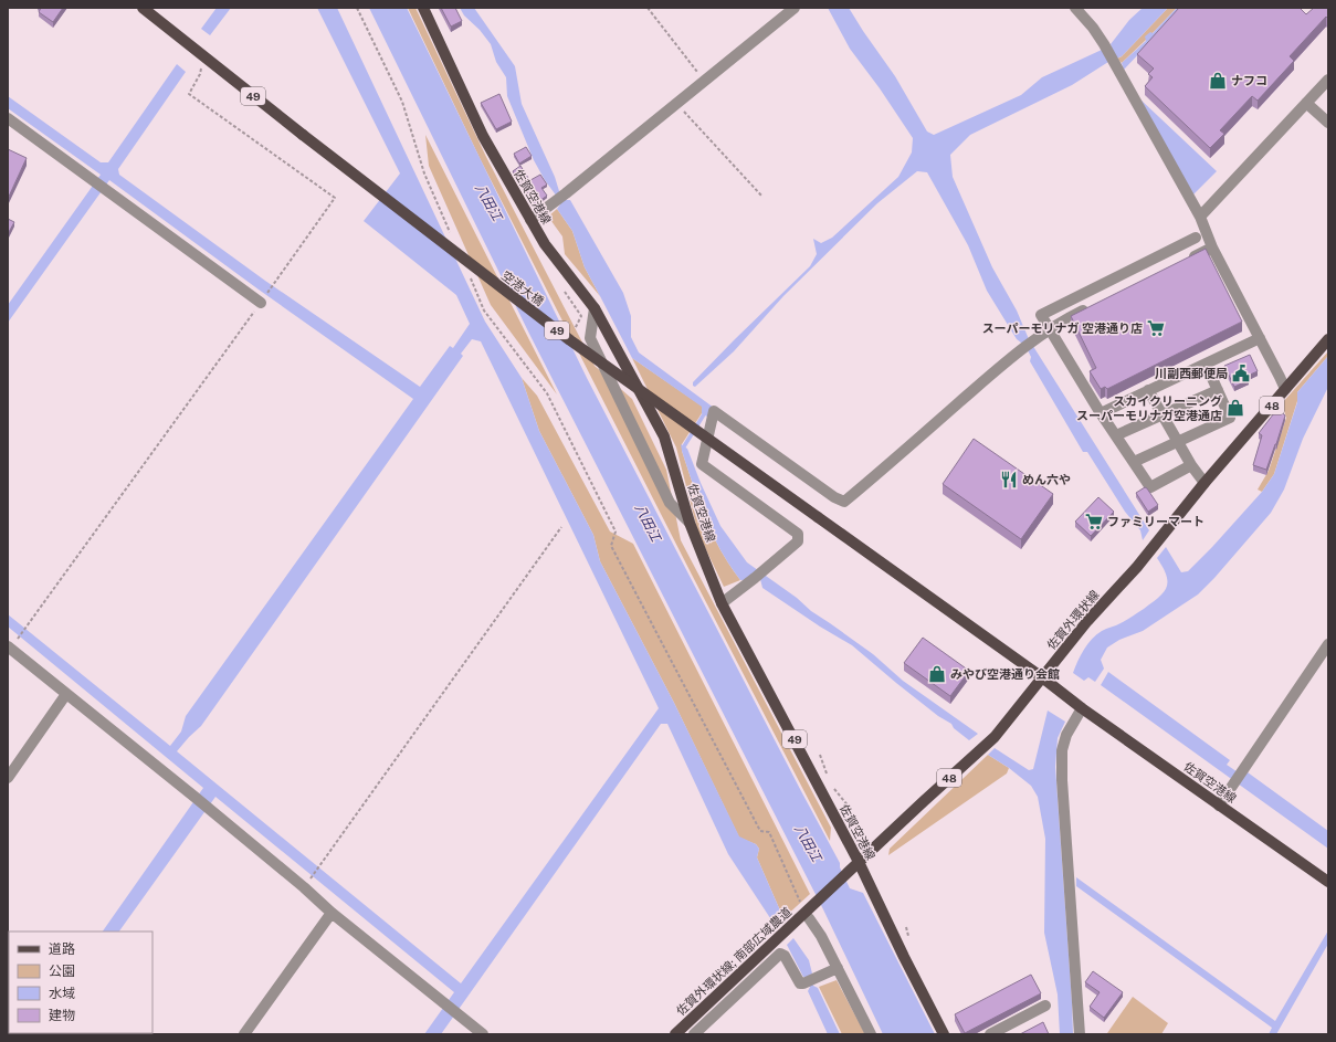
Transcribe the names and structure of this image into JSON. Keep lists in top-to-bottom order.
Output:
{
  "streets": {
    "main road": [
      "49",
      "佐賀空港線",
      "空港大橋",
      "48",
      "佐賀外環状線",
      "佐賀外環状線; 南部広域農道"
    ]
  },
  "crossings": [
    ["49", "空港大橋"],
    ["佐賀空港線", "空港大橋"],
    ["佐賀空港線", "佐賀外環状線"],
    ["48", "佐賀外環状線"],
    ["佐賀外環状線", "佐賀外環状線; 南部広域農道"]
  ],
  "water": ["八田江"],
  "places": {
    "shop": ["ナフコ", "スカイクリーニング スーパーモリナガ空港通店", "みやび空港通り会館"],
    "supermarket": ["スーパーモリナガ 空港通り店", "ファミリーマート"],
    "public building": ["川副西郵便局"],
    "restaurant": ["めん六や"]
  },
  "legend": [
    "道路",
    "公園",
    "水域",
    "建物"
  ]
}
